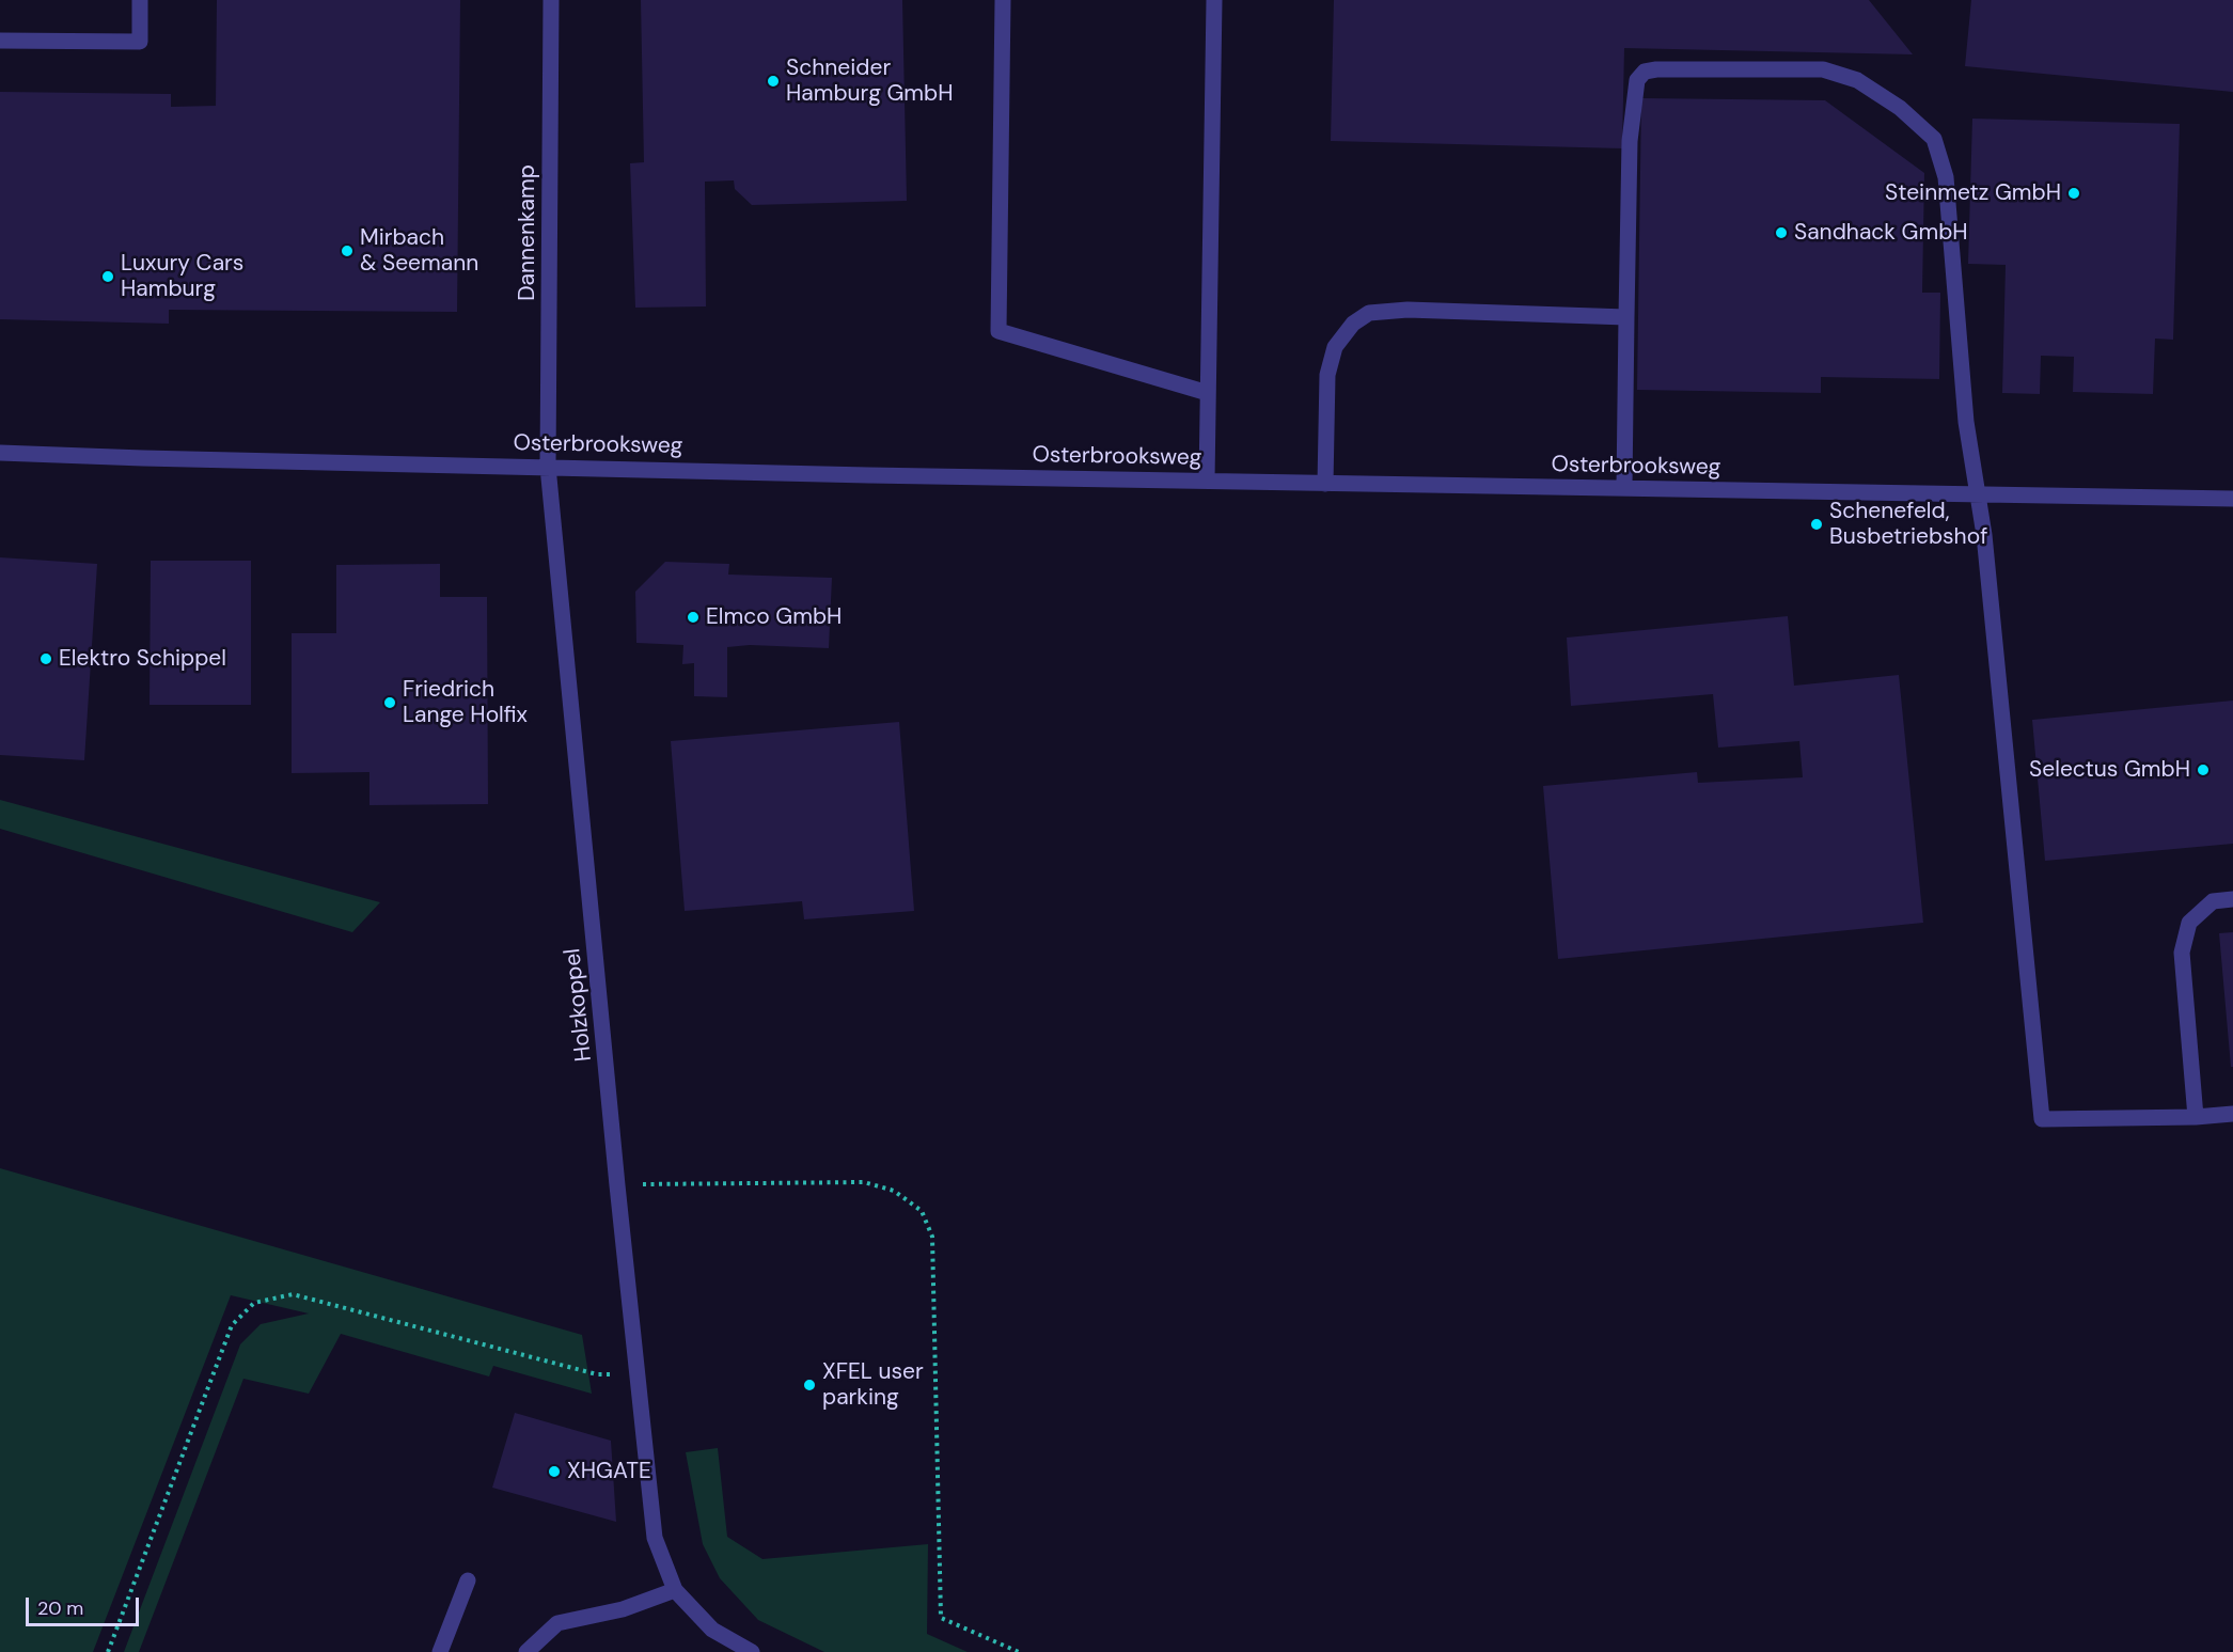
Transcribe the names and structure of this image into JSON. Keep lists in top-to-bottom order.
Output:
{
  "streets": {
    "street": ["Dannenkamp", "Osterbrooksweg", "Holzkoppel"]
  },
  "crossings": [
    ["Dannenkamp", "Osterbrooksweg"],
    ["Dannenkamp", "Holzkoppel"],
    ["Osterbrooksweg", "Holzkoppel"]
  ],
  "places": [
    "Schneider Hamburg GmbH",
    "Steinmetz GmbH",
    "Sandhack GmbH",
    "Mirbach & Seemann",
    "Luxury Cars Hamburg",
    "Schenefeld, Busbetriebshof",
    "Elmco GmbH",
    "Elektro Schippel",
    "Friedrich Lange Holfix",
    "Selectus GmbH",
    "XFEL user parking",
    "XHGATE"
  ],
  "scale_bar": "20 m"
}
